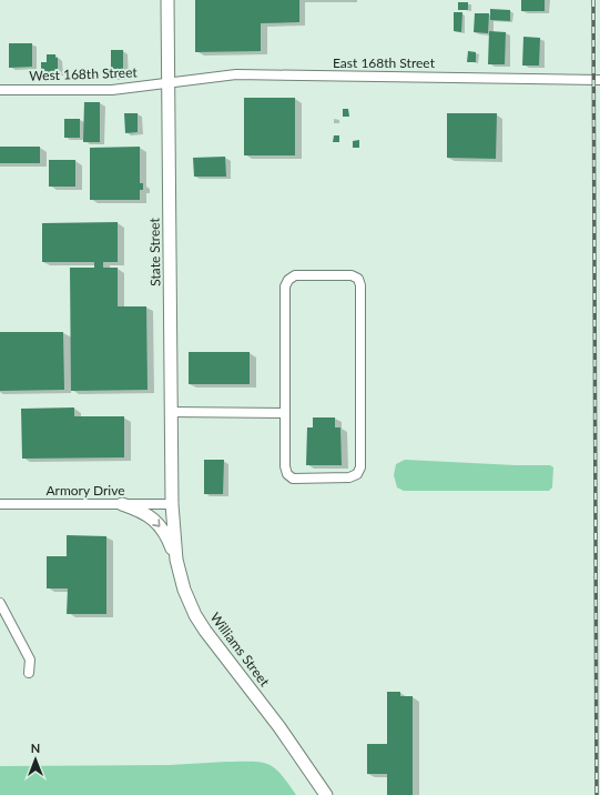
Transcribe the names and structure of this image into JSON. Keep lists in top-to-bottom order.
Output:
{
  "streets": {
    "street": [
      "East 168th Street",
      "West 168th Street",
      "State Street",
      "Armory Drive",
      "Williams Street"
    ]
  },
  "crossings": [
    ["East 168th Street", "West 168th Street"],
    ["East 168th Street", "State Street"],
    ["West 168th Street", "State Street"],
    ["State Street", "Armory Drive"],
    ["State Street", "Williams Street"],
    ["Armory Drive", "Williams Street"]
  ],
  "north": "top"
}
